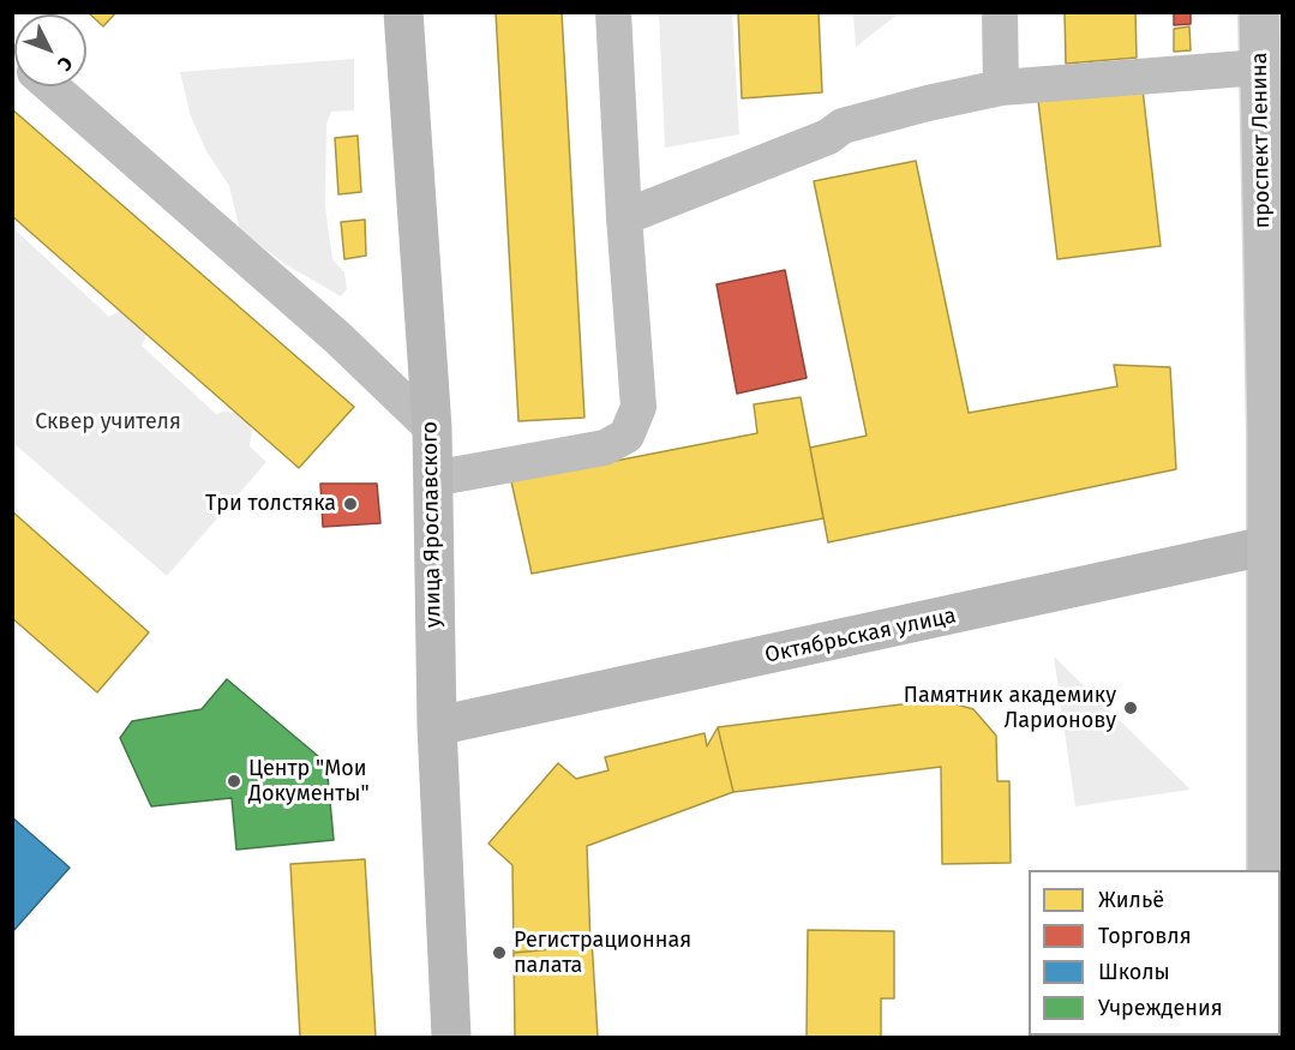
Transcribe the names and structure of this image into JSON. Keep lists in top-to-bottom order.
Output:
{
  "streets": {
    "main road": ["проспект Ленина"],
    "street": ["улица Ярославского", "Октябрьская улица"]
  },
  "crossings": [
    ["проспект Ленина", "Октябрьская улица"],
    ["улица Ярославского", "Октябрьская улица"]
  ],
  "parks": ["Сквер учителя"],
  "places": [
    "Три толстяка",
    "Памятник академику Ларионову",
    "Центр \"Мои Документы\"",
    "Регистрационная палата"
  ],
  "legend": [
    "Жильё",
    "Торговля",
    "Школы",
    "Учреждения"
  ],
  "north": "bottom right"
}
